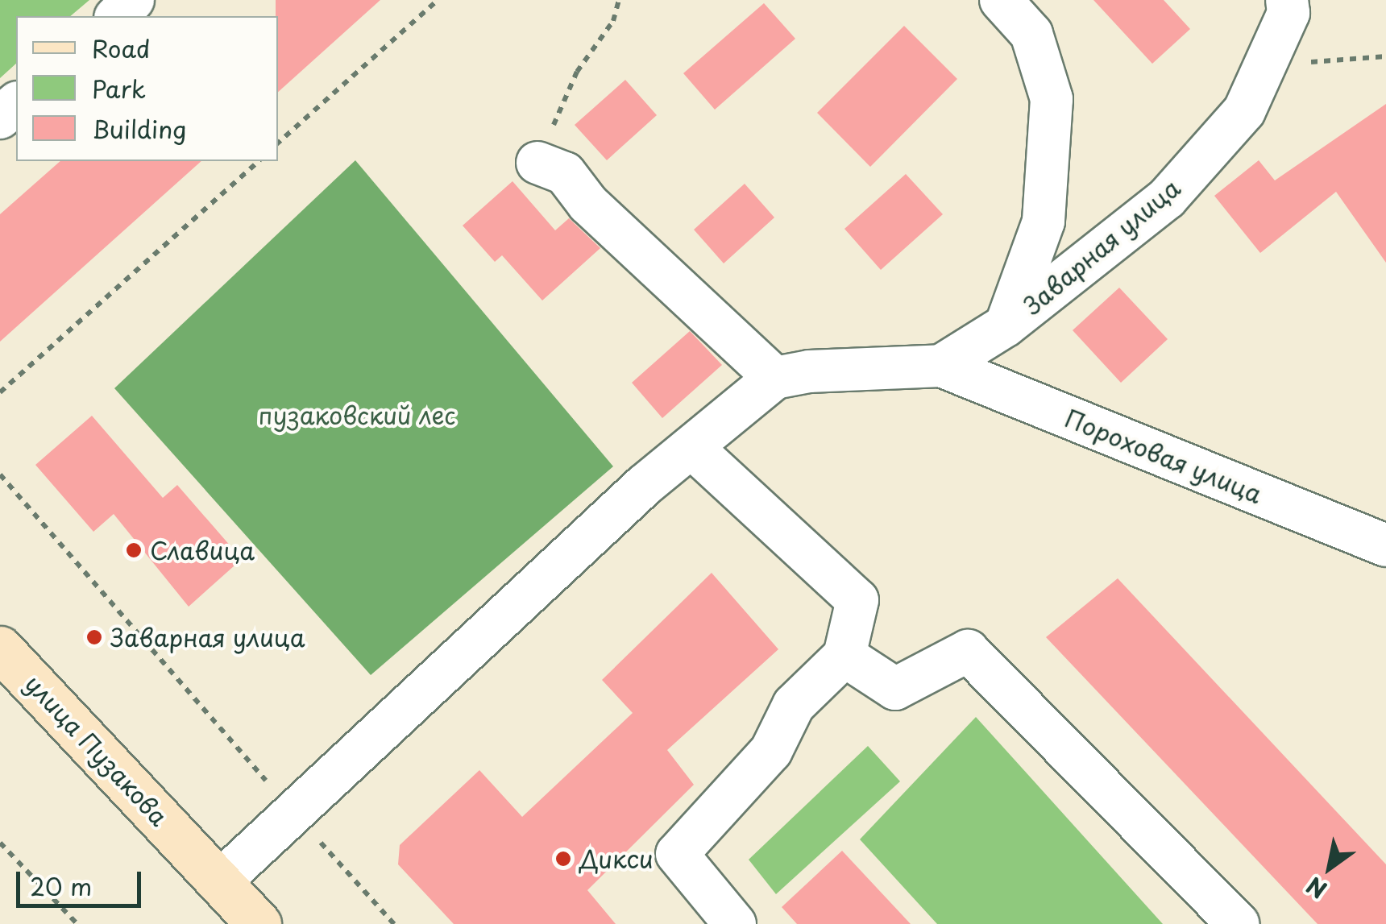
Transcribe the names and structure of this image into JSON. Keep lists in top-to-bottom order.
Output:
{
  "streets": {
    "street": ["Заварная улица", "Пороховая улица", "улица Пузакова"]
  },
  "crossings": [
    ["Заварная улица", "Пороховая улица"],
    ["Заварная улица", "улица Пузакова"]
  ],
  "parks": ["пузаковский лес"],
  "places": ["Славица", "Заварная улица", "Дикси"],
  "legend": ["Road", "Park", "Building"],
  "scale_bar": "20 m",
  "north": "bottom left"
}
